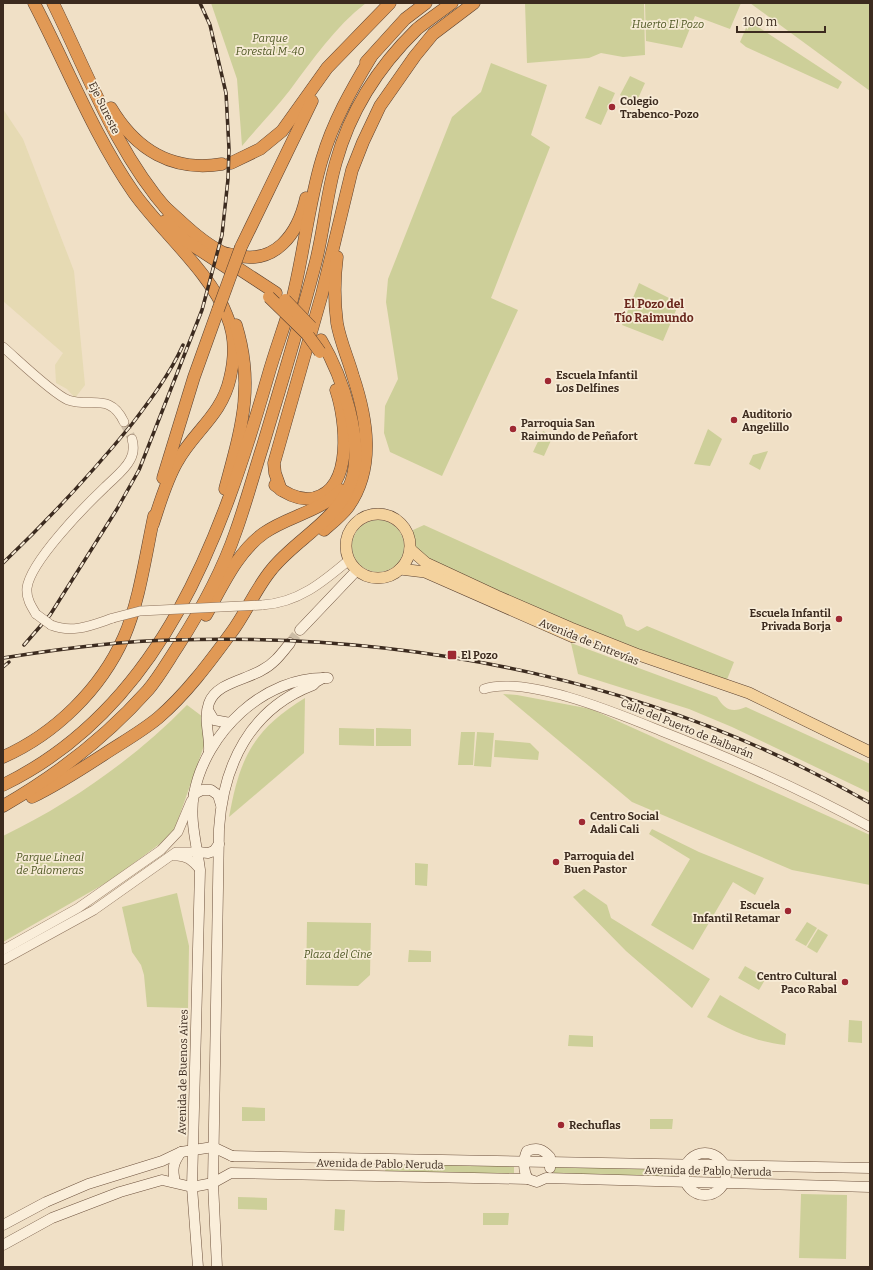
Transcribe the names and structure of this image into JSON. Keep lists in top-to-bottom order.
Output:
{
  "streets": {
    "highway": ["Eje Sureste"],
    "main road": ["Avenida de Entrevías", "Avenida de Buenos Aires", "Avenida de Pablo Neruda"],
    "street": ["Calle del Puerto de Balbarán"]
  },
  "districts": ["El Pozo del Tío Raimundo"],
  "parks": [
    "Huerto El Pozo",
    "Parque Forestal M-40",
    "Parque Lineal de Palomeras",
    "Plaza del Cine"
  ],
  "places": {
    "other": [
      "Colegio Trabenco-Pozo",
      "Escuela Infantil Los Delfines",
      "Auditorio Angelillo",
      "Parroquia San Raimundo de Peñafort",
      "Escuela Infantil Privada Borja",
      "Centro Social Adali Cali",
      "Parroquia del Buen Pastor",
      "Escuela Infantil Retamar",
      "Centro Cultural Paco Rabal",
      "Rechuflas"
    ],
    "transit": ["El Pozo"]
  },
  "scale_bar": "100 m"
}
